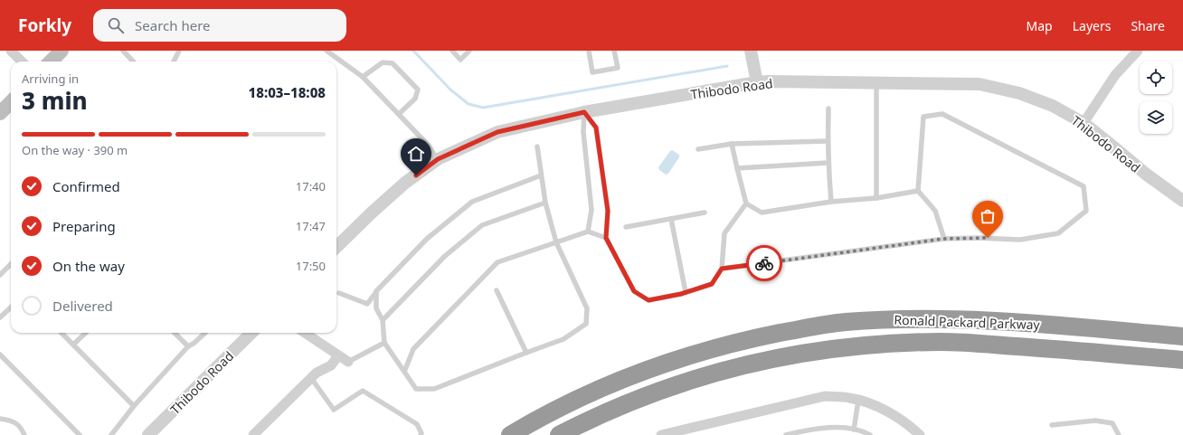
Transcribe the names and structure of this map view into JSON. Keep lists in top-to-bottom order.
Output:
{
  "streets": {
    "highway": ["Ronald Packard Parkway"],
    "street": ["Thibodo Road"]
  },
  "page": {
    "header": "Forkly",
    "search": "Search here",
    "nav": ["Map", "Layers", "Share"],
    "heading": ["3 min", "Arriving in", "18:03–18:08"],
    "bar": "On the way · 390 m",
    "list": [
      ["Confirmed", "17:40"],
      ["Preparing", "17:47"],
      ["On the way", "17:50"],
      "Delivered"
    ]
  }
}
